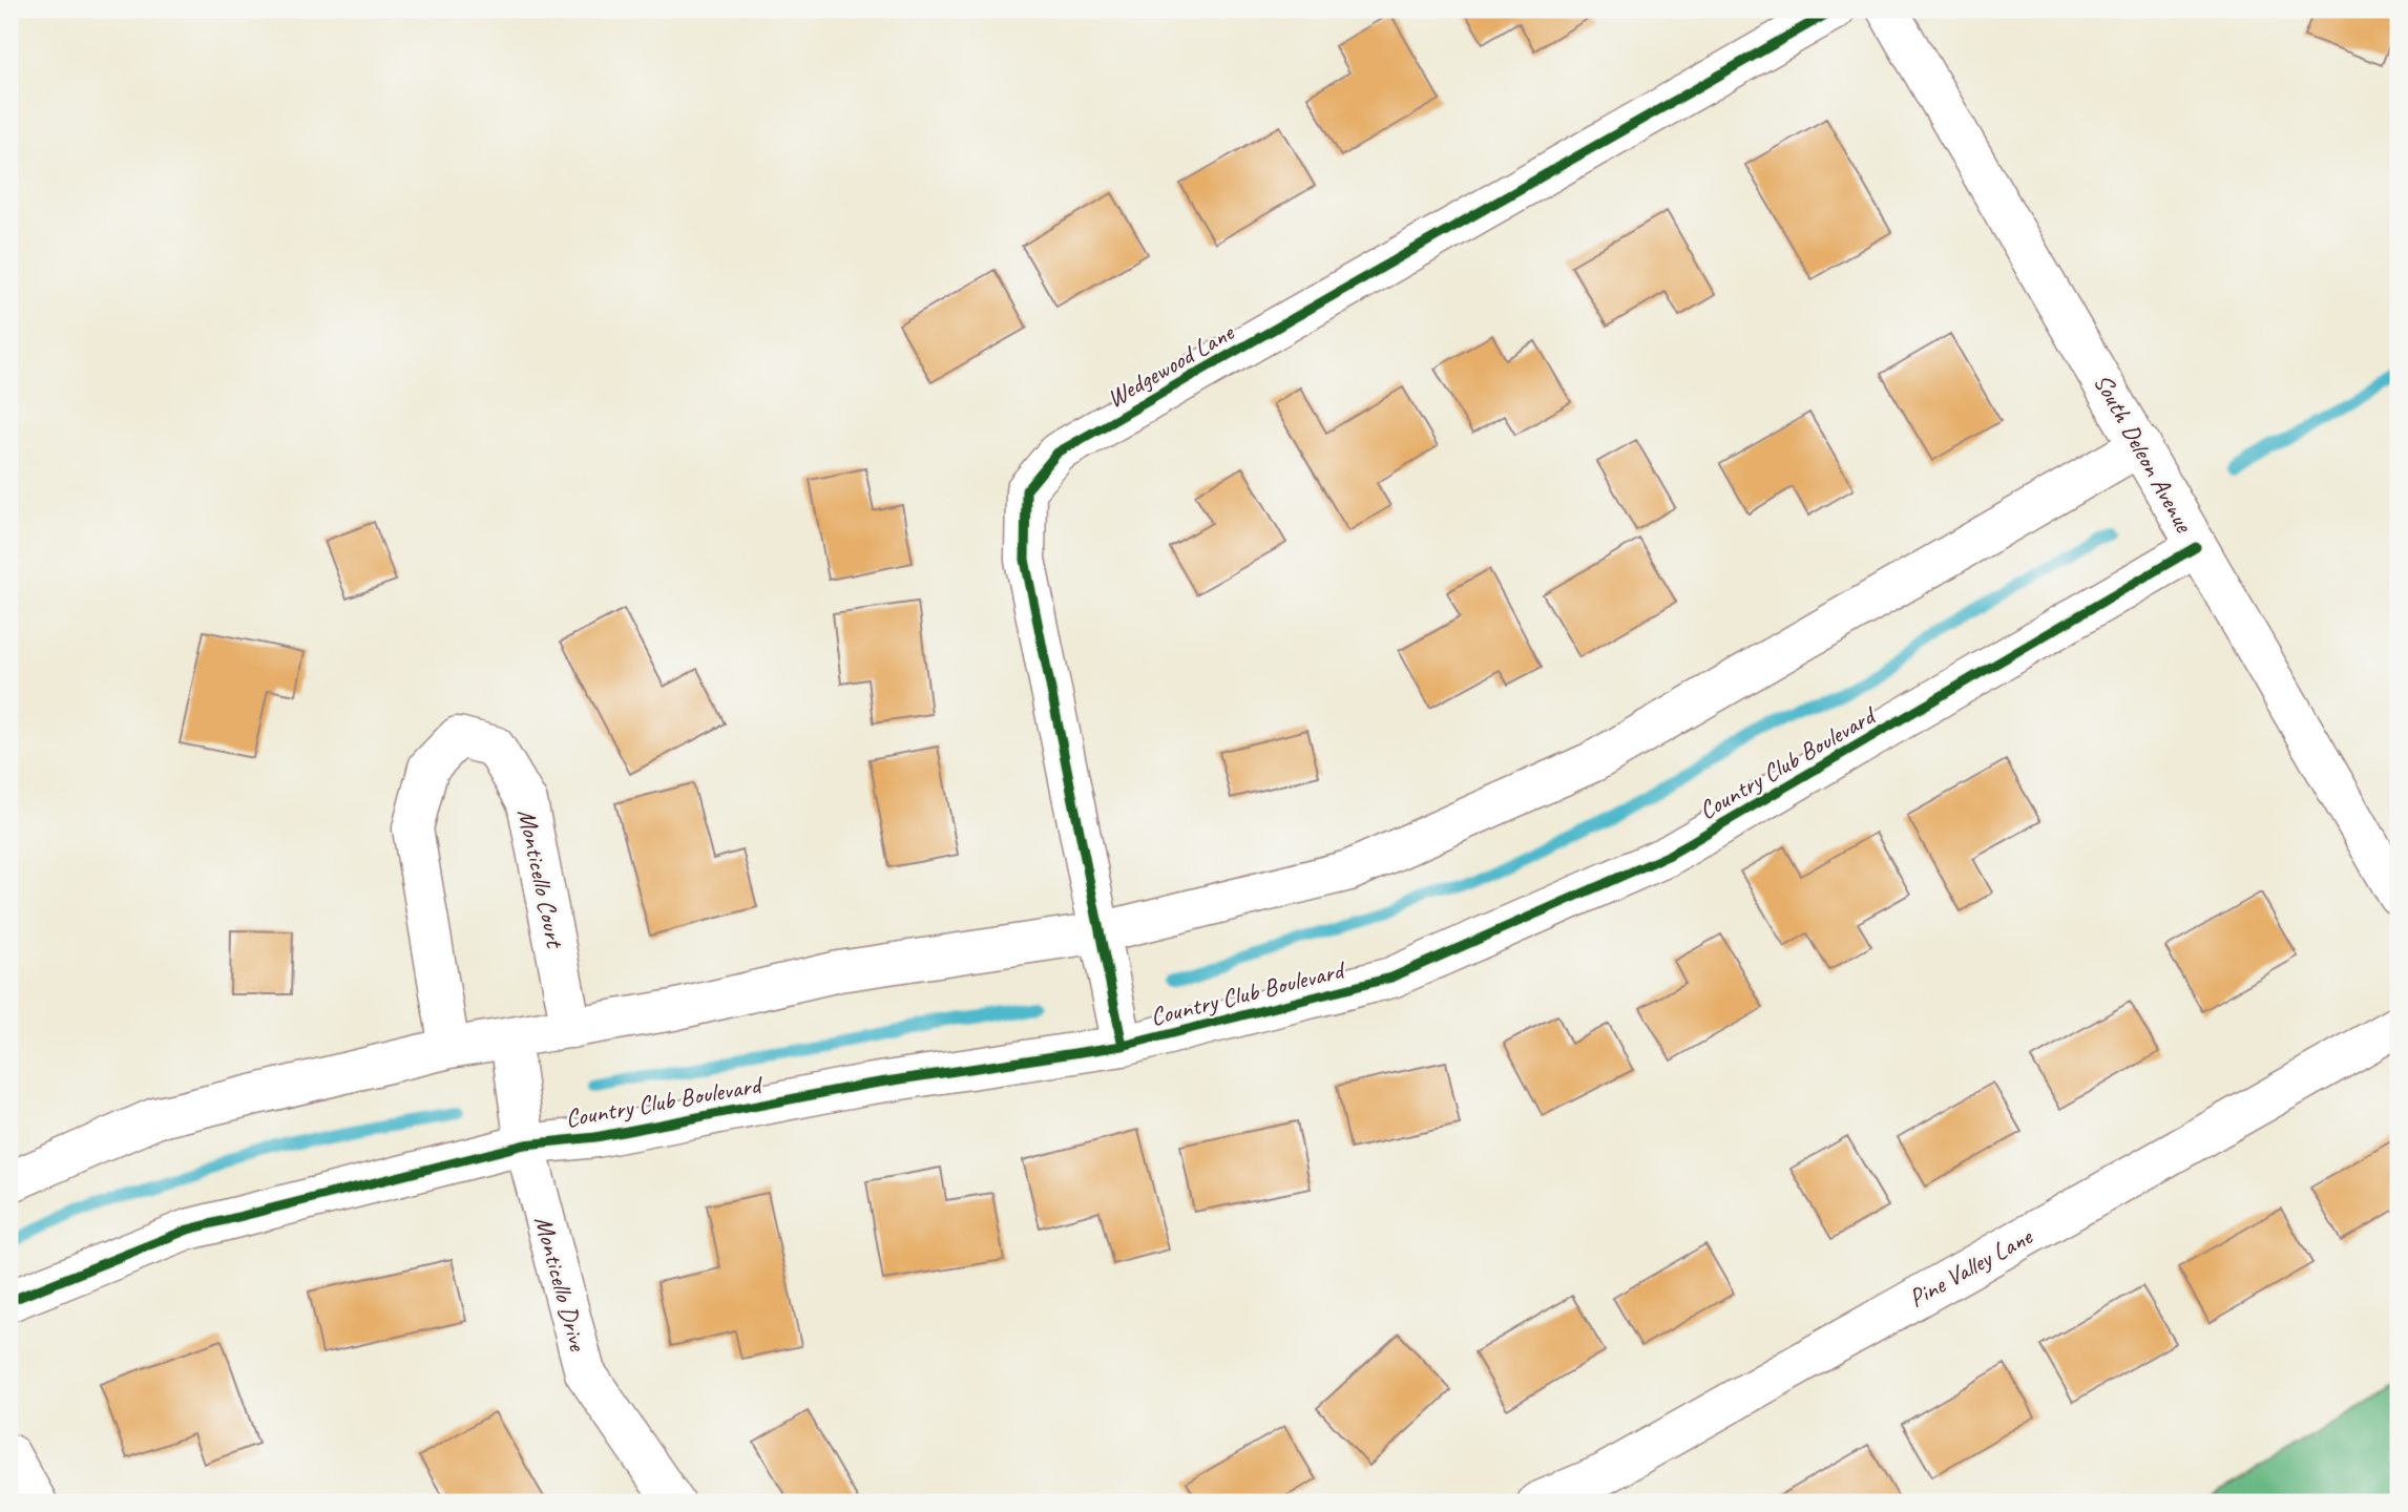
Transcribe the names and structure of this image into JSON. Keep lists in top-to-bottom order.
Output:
{
  "streets": {
    "street": [
      "Wedgewood Lane",
      "South Deleon Avenue",
      "Country Club Boulevard",
      "Monticello Court",
      "Pine Valley Lane",
      "Monticello Drive"
    ]
  },
  "crossings": [
    ["Wedgewood Lane", "Country Club Boulevard"],
    ["South Deleon Avenue", "Country Club Boulevard"],
    ["Country Club Boulevard", "Monticello Drive"]
  ]
}
